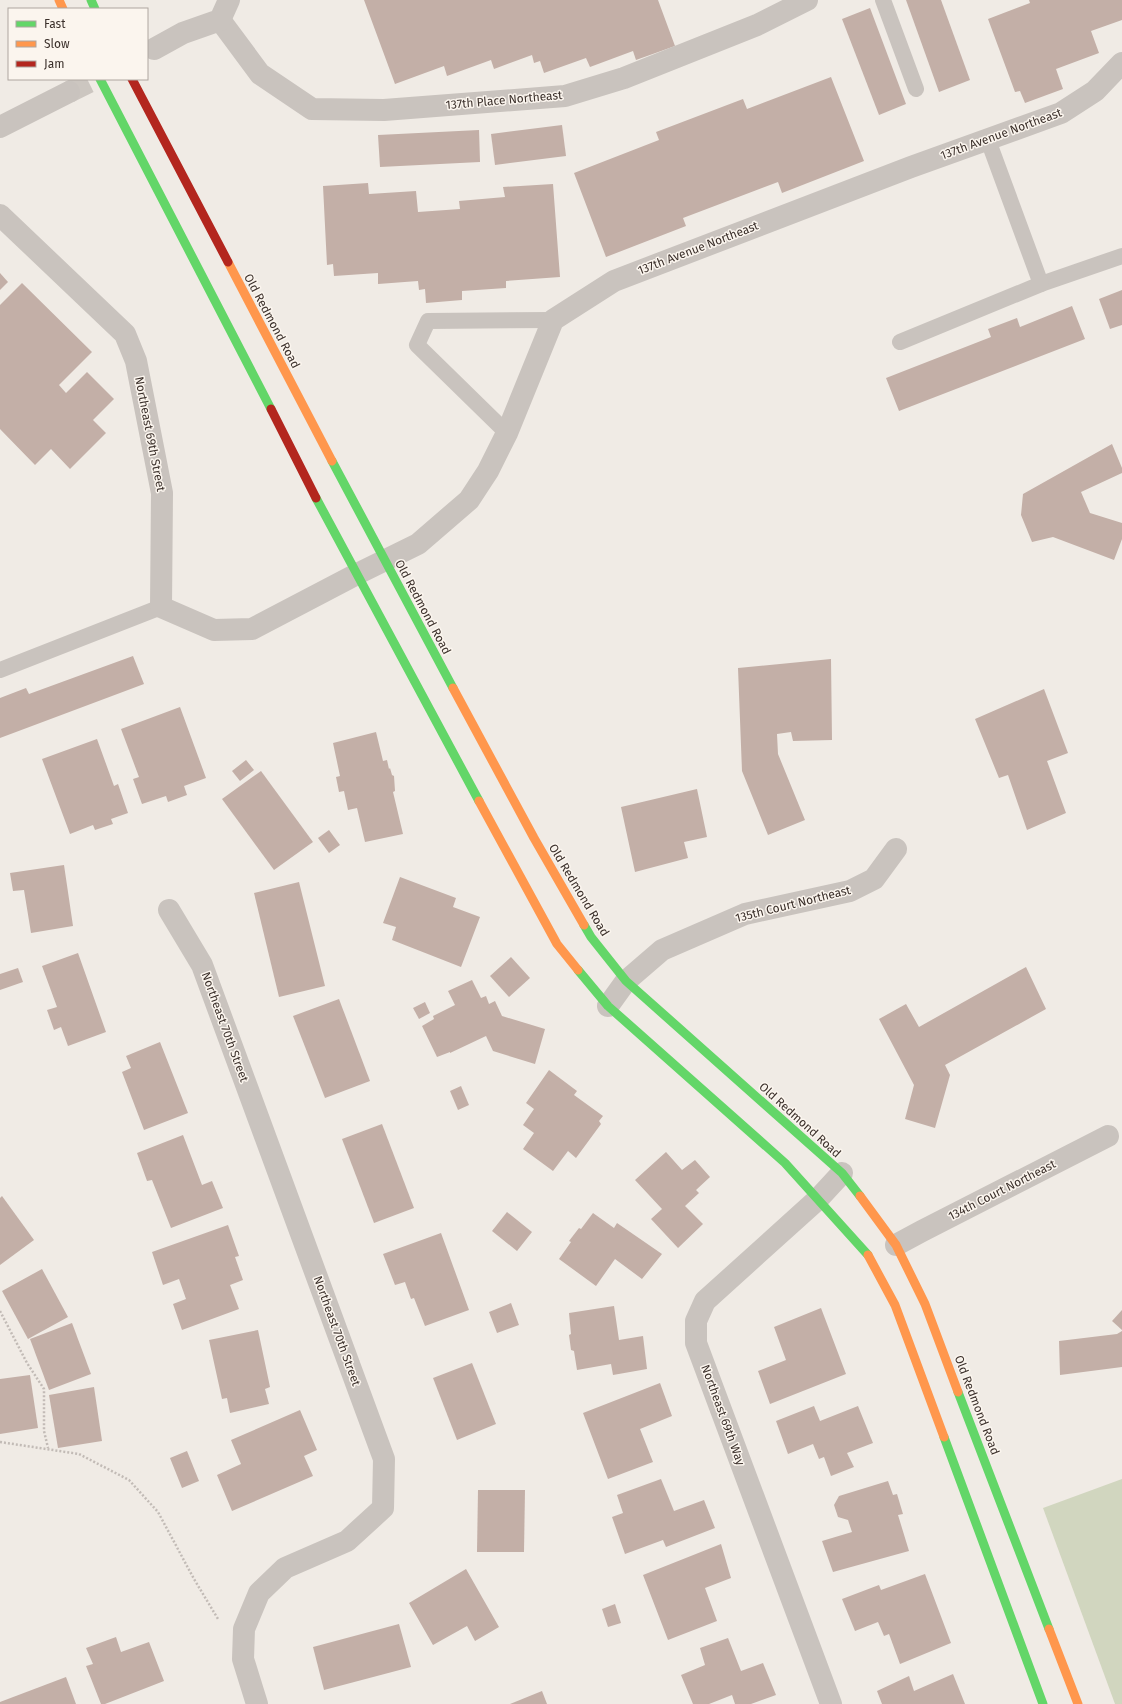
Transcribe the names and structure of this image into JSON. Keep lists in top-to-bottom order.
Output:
{
  "streets": {
    "main road": ["Old Redmond Road"],
    "street": [
      "137th Place Northeast",
      "137th Avenue Northeast",
      "Northeast 69th Street",
      "135th Court Northeast",
      "Northeast 70th Street",
      "134th Court Northeast",
      "Northeast 69th Way"
    ]
  },
  "crossings": [
    ["Old Redmond Road", "135th Court Northeast"],
    ["Old Redmond Road", "134th Court Northeast"],
    ["Old Redmond Road", "Northeast 69th Way"]
  ],
  "legend": ["Fast", "Slow", "Jam"]
}
